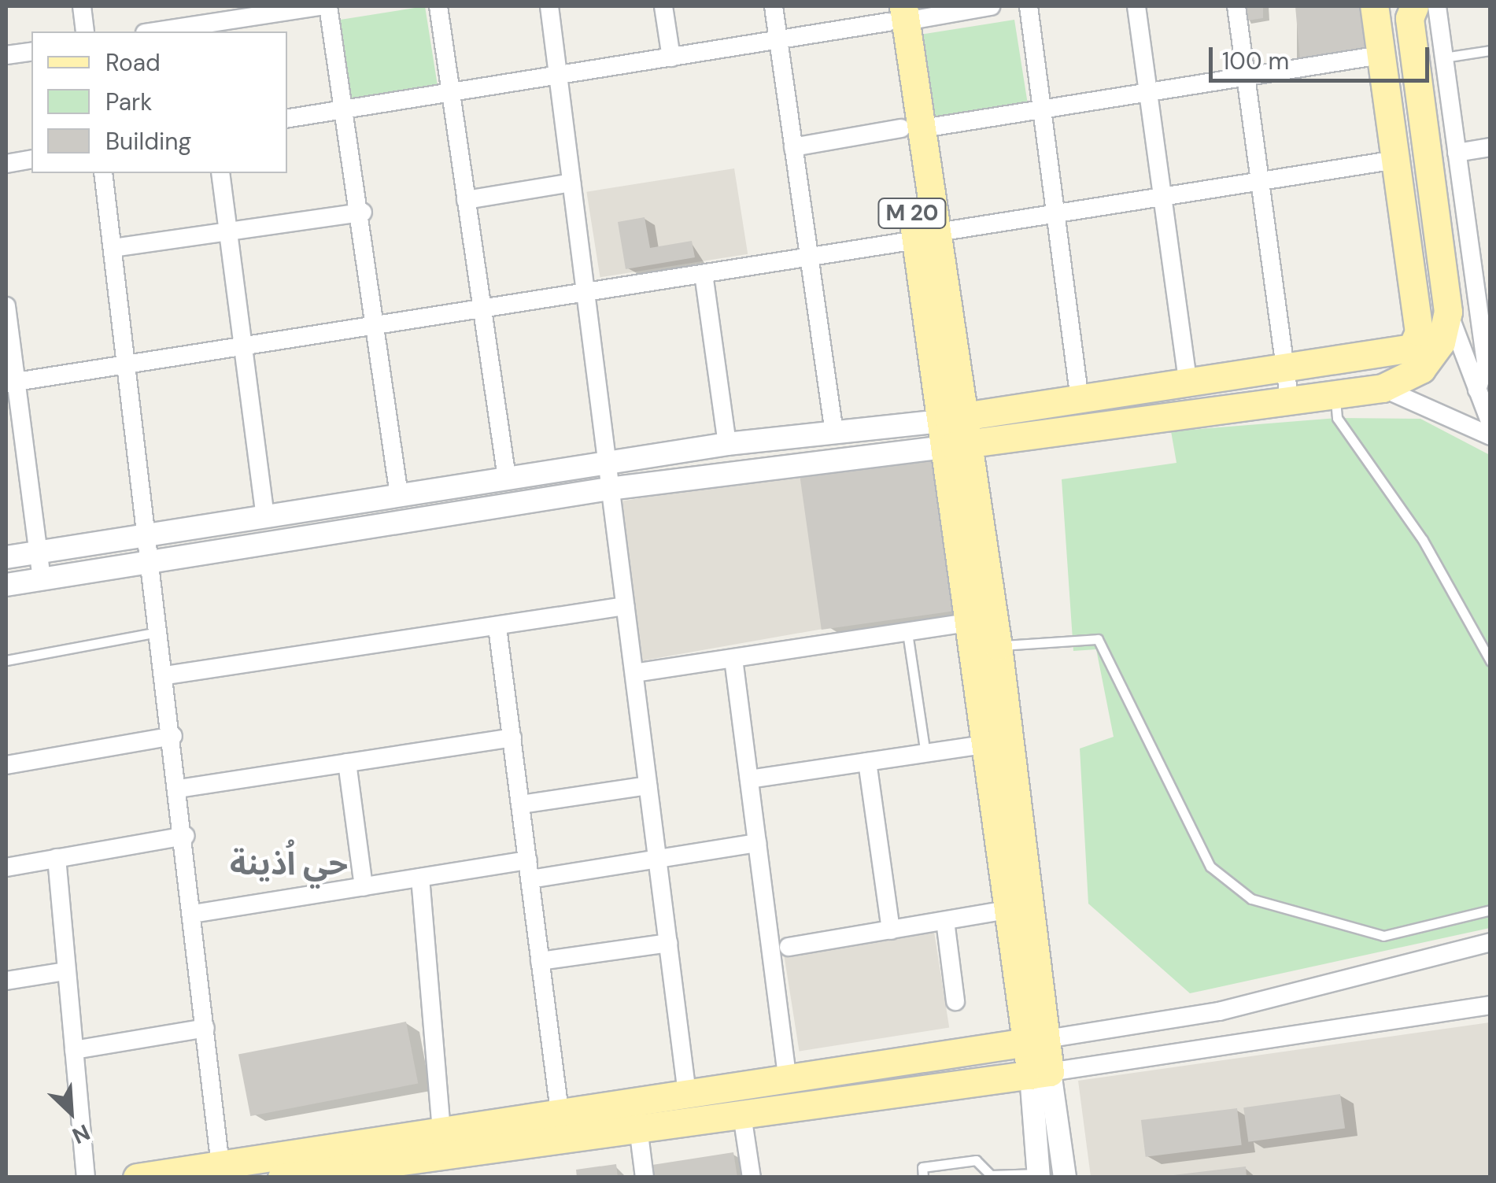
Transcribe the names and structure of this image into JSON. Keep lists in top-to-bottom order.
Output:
{
  "streets": {
    "main road": ["M 20"]
  },
  "districts": ["حي اُذينة"],
  "legend": ["Road", "Park", "Building"],
  "scale_bar": "100 m",
  "north": "bottom right"
}
